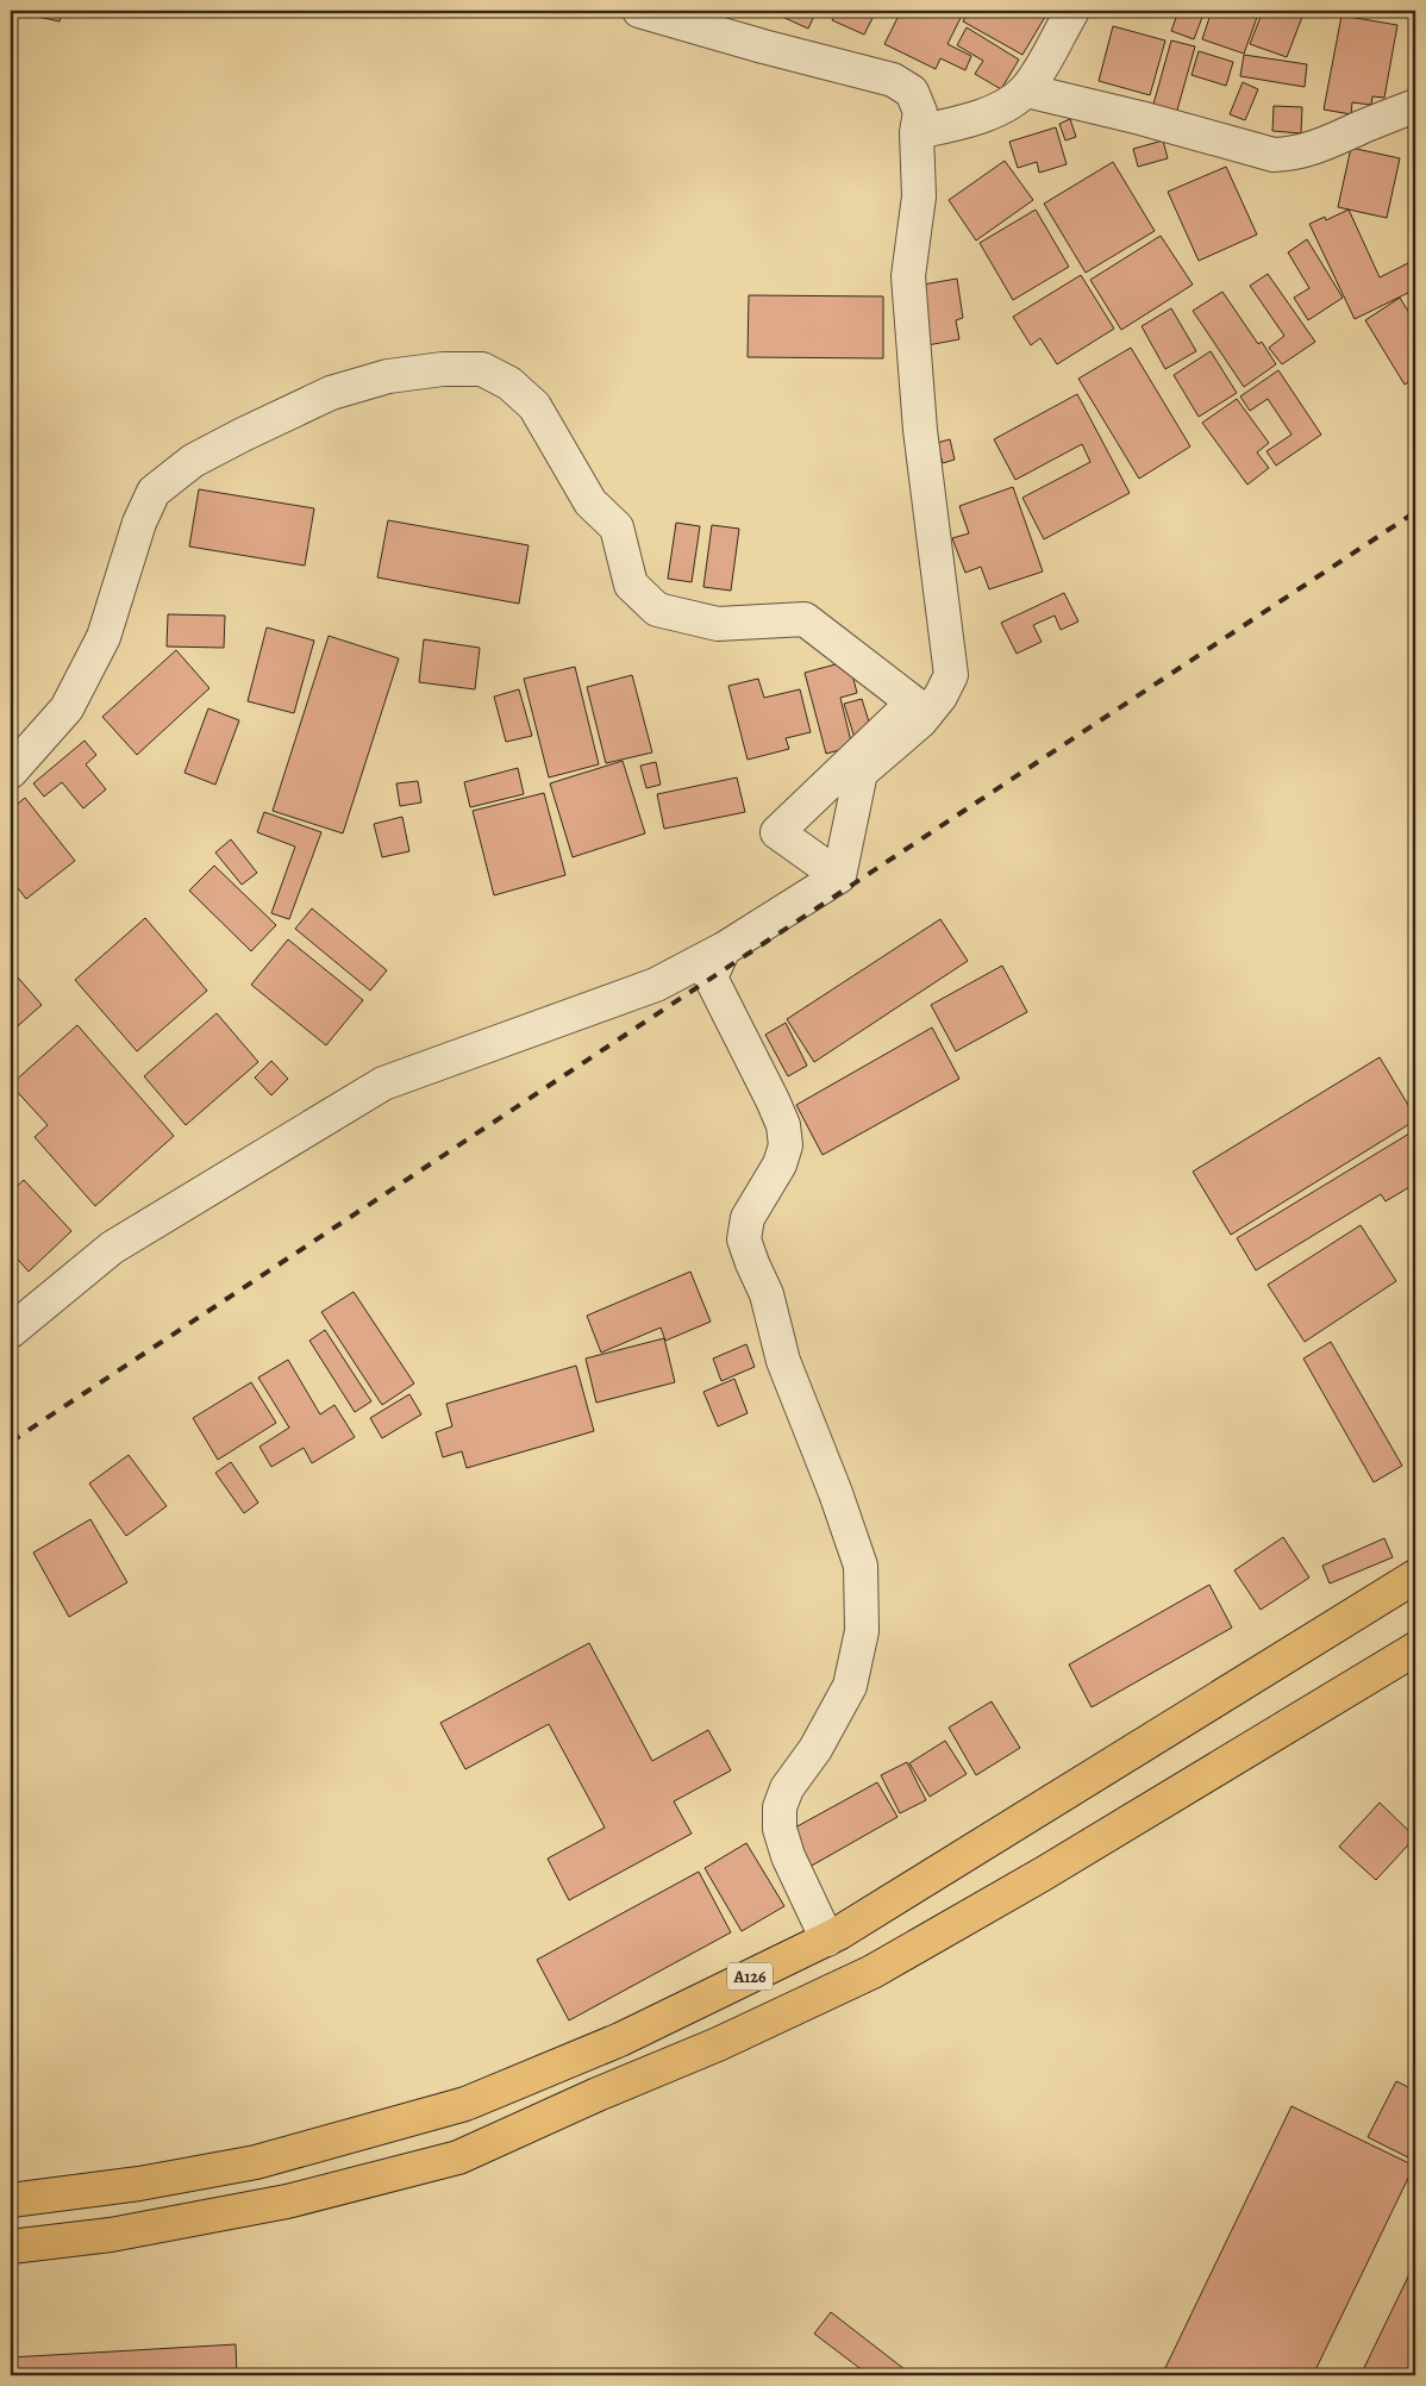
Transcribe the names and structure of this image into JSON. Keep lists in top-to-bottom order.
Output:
{
  "streets": {
    "highway": ["A126"]
  }
}
